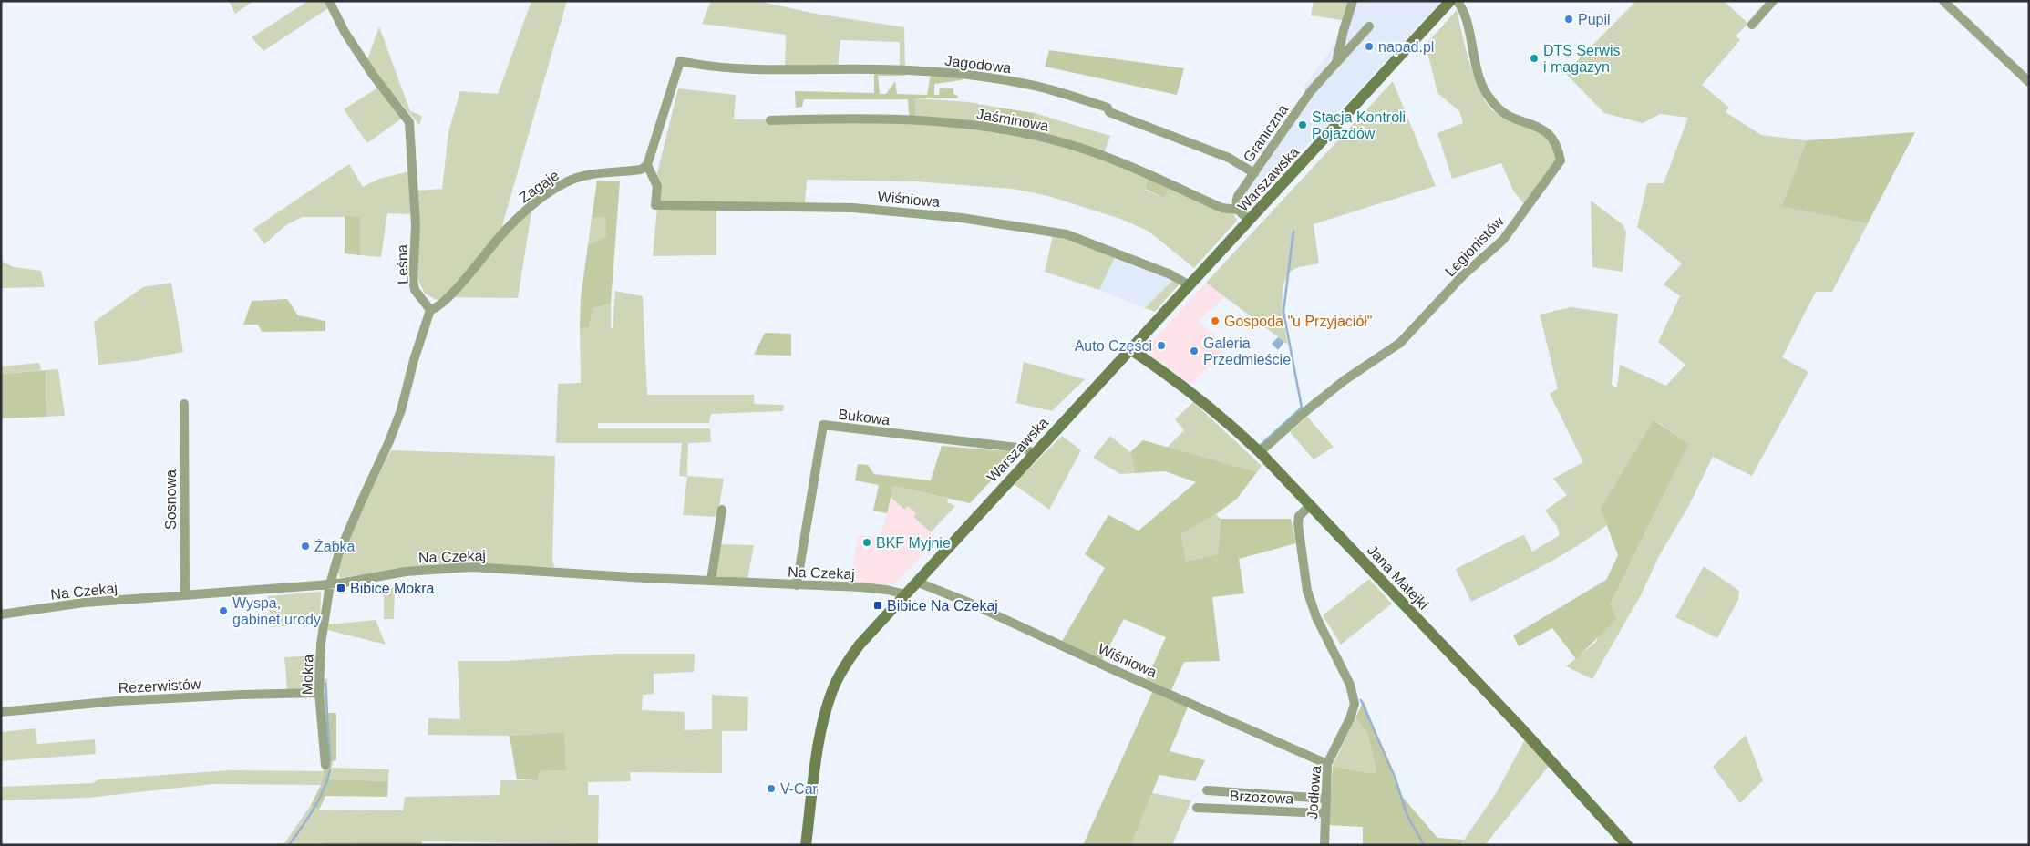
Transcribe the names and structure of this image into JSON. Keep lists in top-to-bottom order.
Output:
{
  "streets": {
    "main road": ["Warszawska", "Jana Matejki"],
    "street": [
      "Jagodowa",
      "Jaśminowa",
      "Graniczna",
      "Zagaje",
      "Wiśniowa",
      "Legionistów",
      "Leśna",
      "Bukowa",
      "Sosnowa",
      "Na Czekaj",
      "Mokra",
      "Rezerwistów",
      "Jodłowa",
      "Brzozowa"
    ]
  },
  "crossings": [
    ["Jagodowa", "Graniczna"],
    ["Jagodowa", "Zagaje"],
    ["Jagodowa", "Wiśniowa"],
    ["Jaśminowa", "Graniczna"],
    ["Warszawska", "Wiśniowa"],
    ["Warszawska", "Bukowa"],
    ["Warszawska", "Na Czekaj"],
    ["Warszawska", "Jana Matejki"],
    ["Zagaje", "Wiśniowa"],
    ["Zagaje", "Leśna"],
    ["Wiśniowa", "Jodłowa"],
    ["Legionistów", "Jana Matejki"],
    ["Bukowa", "Na Czekaj"],
    ["Sosnowa", "Na Czekaj"],
    ["Na Czekaj", "Mokra"],
    ["Jana Matejki", "Jodłowa"],
    ["Mokra", "Rezerwistów"],
    ["Jodłowa", "Brzozowa"]
  ],
  "places": {
    "other": [
      "Pupil",
      "napad.pl",
      "DTS Serwis i magazyn",
      "Stacja Kontroli Pojazdów",
      "Gospoda \"u Przyjaciół\"",
      "Auto Części",
      "Galeria Przedmieście",
      "BKF Myjnie",
      "Żabka",
      "Wyspa, gabinet urody",
      "V-Car"
    ],
    "transit": ["Bibice Mokra", "Bibice Na Czekaj"]
  }
}
